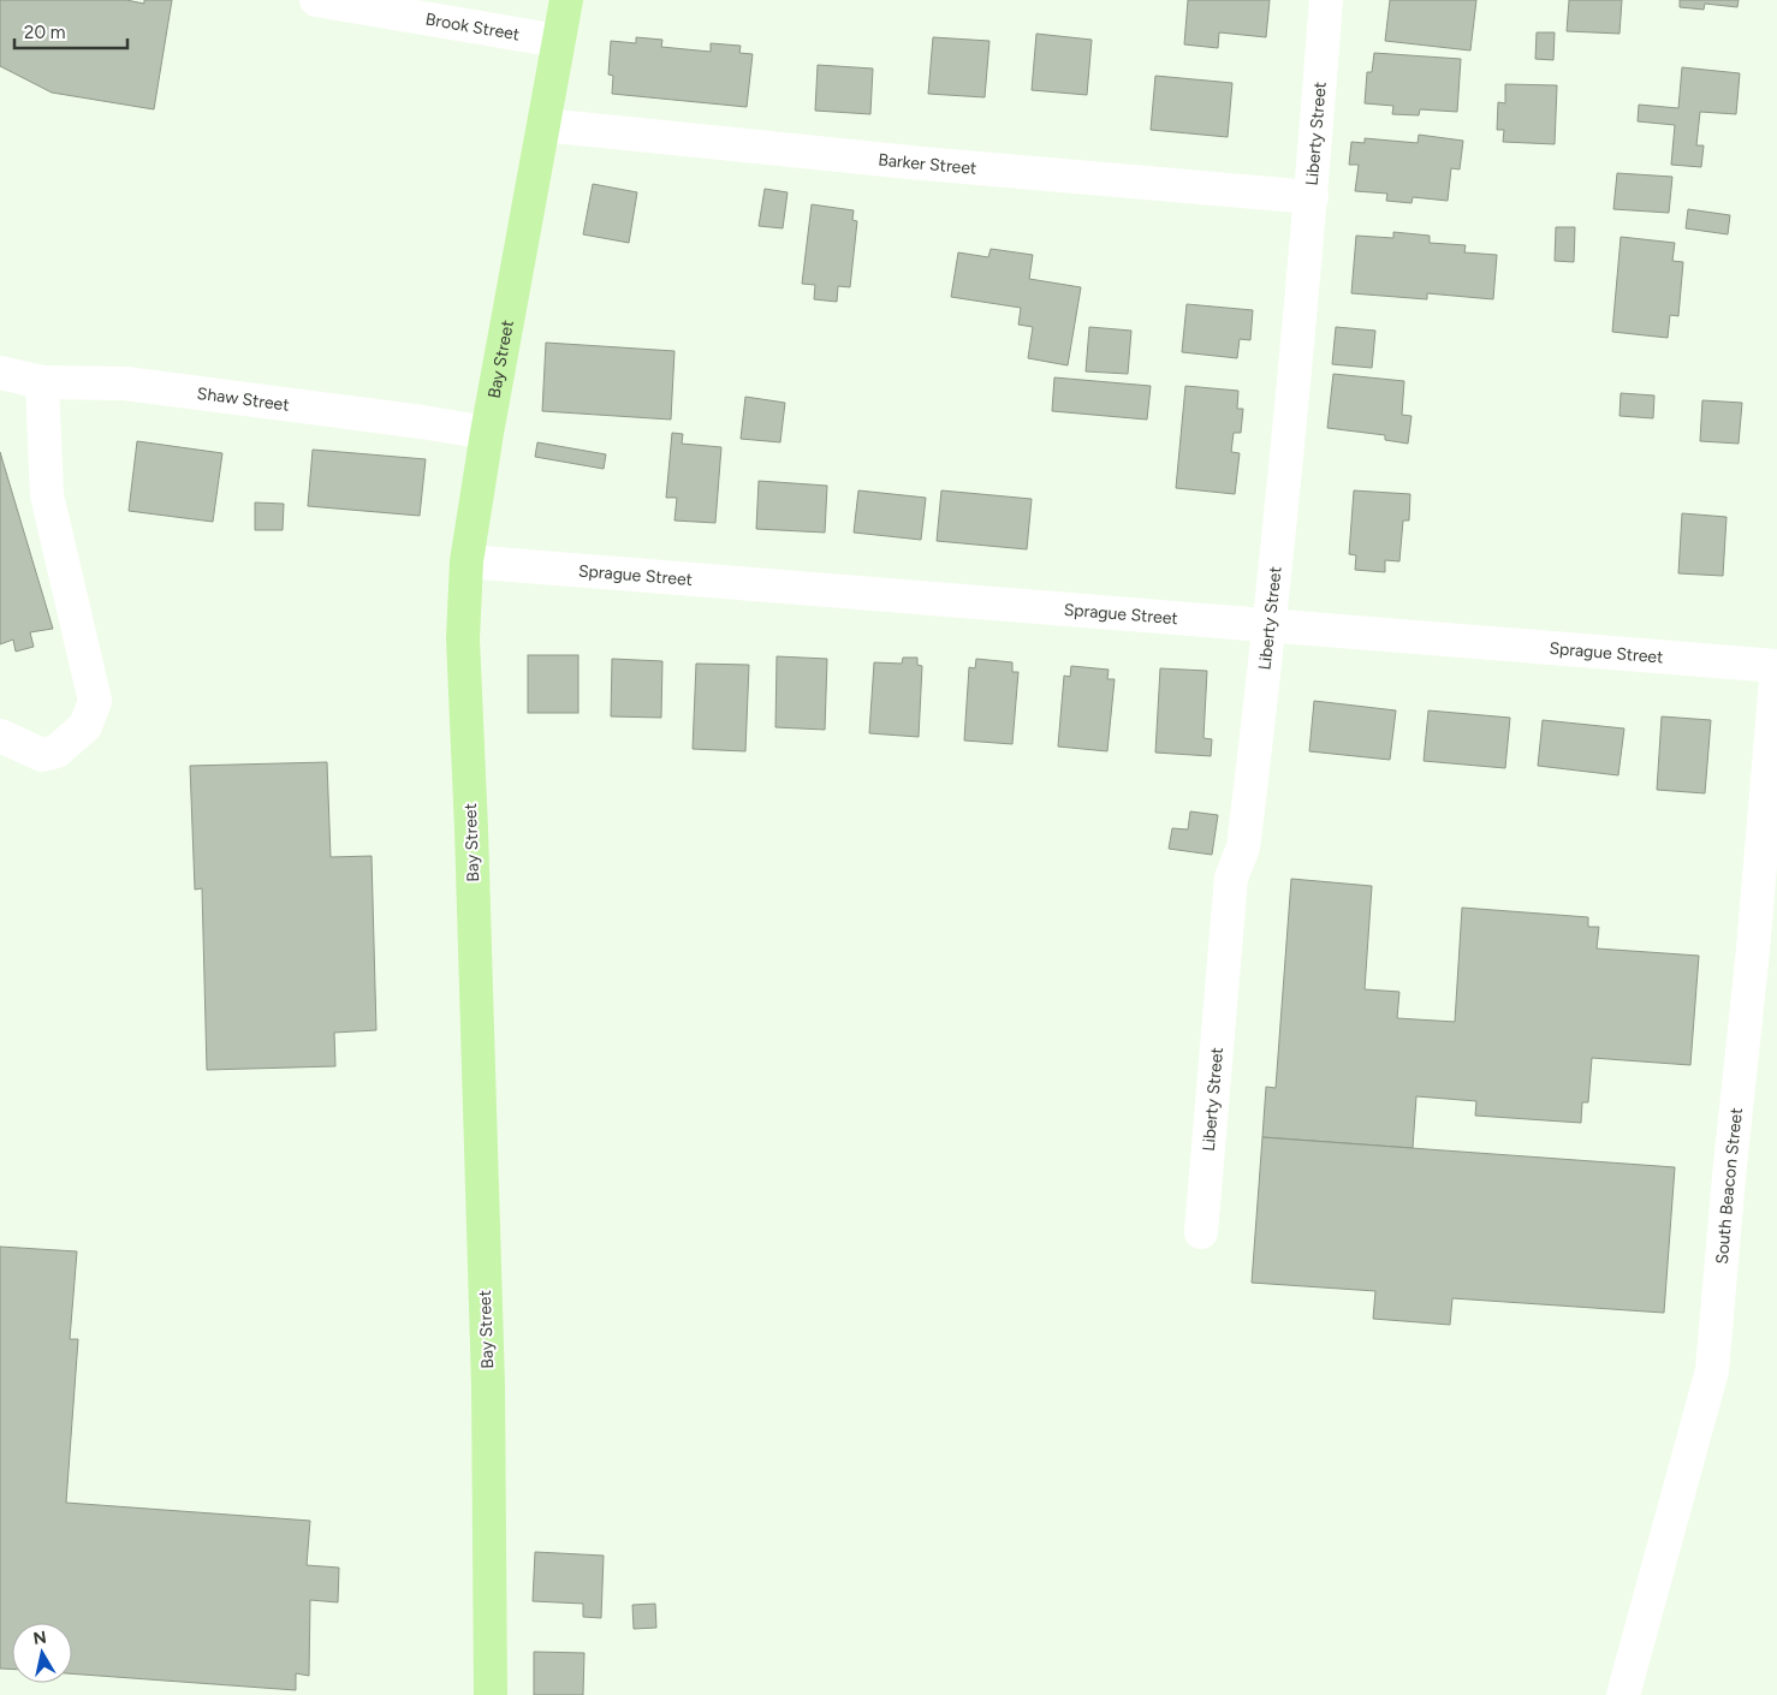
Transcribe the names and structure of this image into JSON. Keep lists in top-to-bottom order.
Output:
{
  "streets": {
    "main road": ["Bay Street"],
    "street": [
      "Brook Street",
      "Liberty Street",
      "Barker Street",
      "Shaw Street",
      "Sprague Street",
      "South Beacon Street"
    ]
  },
  "crossings": [
    ["Brook Street", "Bay Street"],
    ["Liberty Street", "Barker Street"],
    ["Liberty Street", "Sprague Street"],
    ["Barker Street", "Bay Street"],
    ["Bay Street", "Shaw Street"],
    ["Bay Street", "Sprague Street"],
    ["Sprague Street", "South Beacon Street"]
  ],
  "scale_bar": "20 m",
  "north": "top"
}
